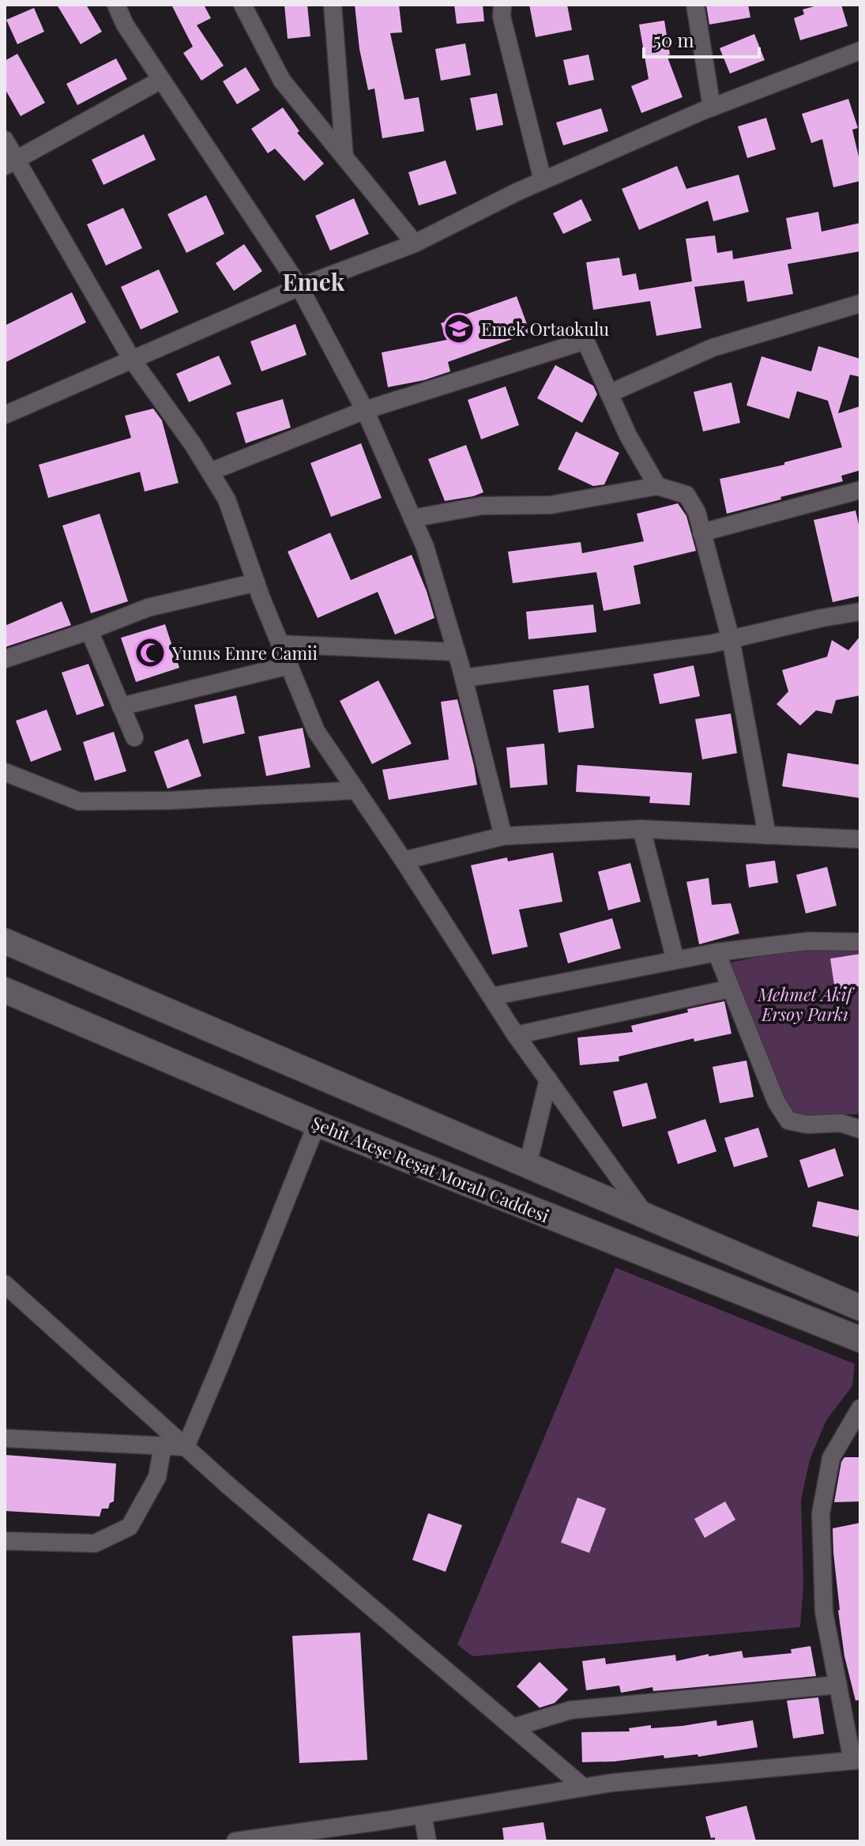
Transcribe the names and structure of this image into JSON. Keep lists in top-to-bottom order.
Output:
{
  "streets": {
    "main road": ["Şehit Ateşe Reşat Moralı Caddesi"]
  },
  "districts": ["Emek"],
  "parks": ["Mehmet Akif Ersoy Parkı"],
  "places": {
    "school or university": ["Emek Ortaokulu"],
    "mosque": ["Yunus Emre Camii"]
  },
  "scale_bar": "50 m"
}
